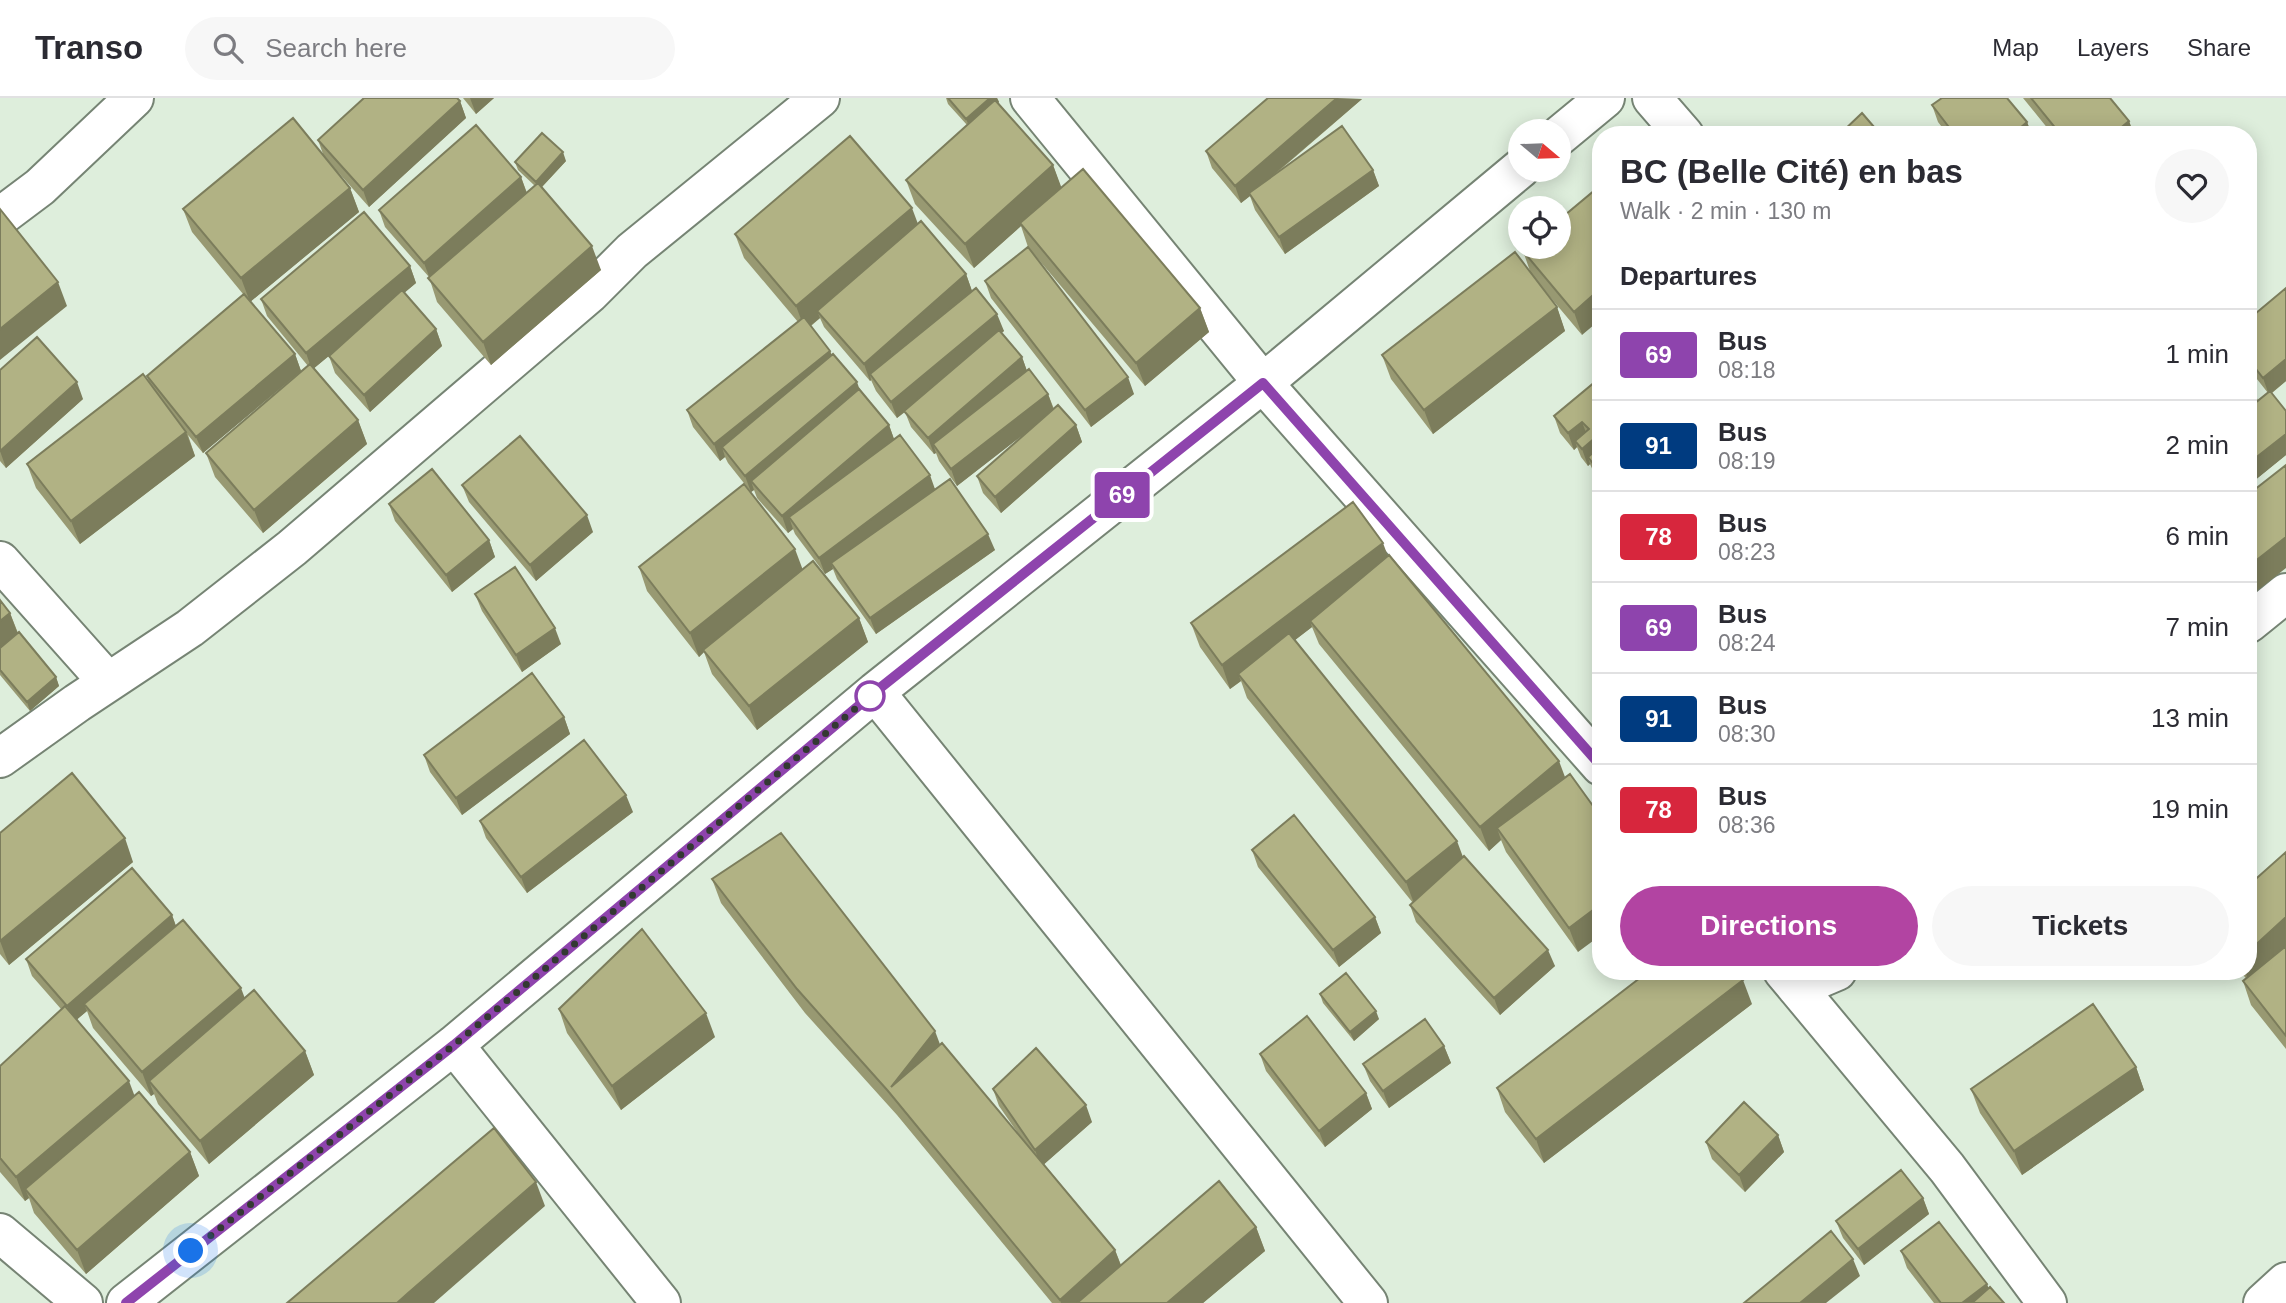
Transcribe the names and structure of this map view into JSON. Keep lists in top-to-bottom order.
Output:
{
  "lines": ["bus line 69"],
  "north": "right",
  "page": {
    "header": "Transo",
    "search": "Search here",
    "nav": ["Map", "Layers", "Share"],
    "on_map": "69",
    "heading": [
      ["BC (Belle Cité) en bas", "Walk · 2 min · 130 m"],
      "Departures"
    ],
    "list": [
      {
        "mark": "69",
        "name": "Bus",
        "note": "08:18",
        "value": "1 min"
      },
      {
        "mark": "91",
        "name": "Bus",
        "note": "08:19",
        "value": "2 min"
      },
      {
        "mark": "78",
        "name": "Bus",
        "note": "08:23",
        "value": "6 min"
      },
      {
        "mark": "69",
        "name": "Bus",
        "note": "08:24",
        "value": "7 min"
      },
      {
        "mark": "91",
        "name": "Bus",
        "note": "08:30",
        "value": "13 min"
      },
      {
        "mark": "78",
        "name": "Bus",
        "note": "08:36",
        "value": "19 min"
      }
    ],
    "buttons": ["Directions", "Tickets"]
  }
}
